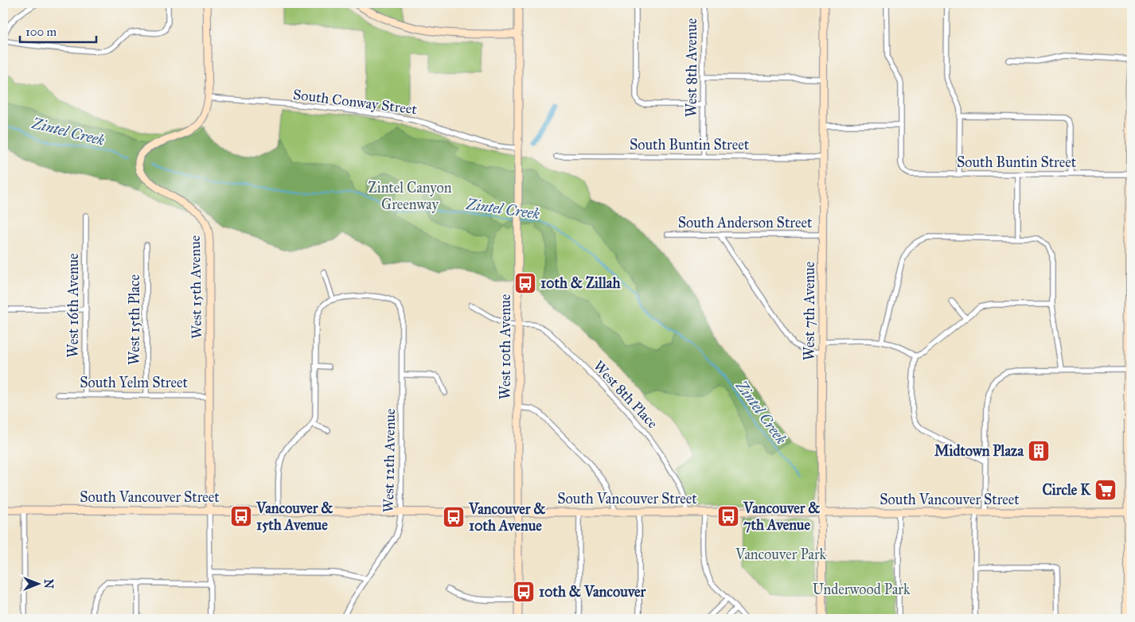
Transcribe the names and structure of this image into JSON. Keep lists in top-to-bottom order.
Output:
{
  "streets": {
    "street": [
      "West 8th Avenue",
      "South Conway Street",
      "South Buntin Street",
      "South Anderson Street",
      "West 15th Avenue",
      "West 16th Avenue",
      "West 7th Avenue",
      "West 15th Place",
      "West 10th Avenue",
      "South Yelm Street",
      "West 8th Place",
      "West 12th Avenue",
      "South Vancouver Street"
    ]
  },
  "crossings": [
    ["West 8th Avenue", "South Buntin Street"],
    ["South Conway Street", "West 15th Avenue"],
    ["South Conway Street", "West 10th Avenue"],
    ["South Buntin Street", "West 7th Avenue"],
    ["South Anderson Street", "West 7th Avenue"],
    ["West 15th Avenue", "South Yelm Street"],
    ["West 15th Avenue", "South Vancouver Street"],
    ["West 16th Avenue", "South Yelm Street"],
    ["West 7th Avenue", "South Vancouver Street"],
    ["West 15th Place", "South Yelm Street"],
    ["West 10th Avenue", "West 8th Place"],
    ["West 10th Avenue", "South Vancouver Street"],
    ["West 8th Place", "South Vancouver Street"],
    ["West 12th Avenue", "South Vancouver Street"]
  ],
  "water": ["Zintel Creek"],
  "parks": ["Zintel Canyon Greenway", "Vancouver Park", "Underwood Park"],
  "places": {
    "bus stop": [
      "10th & Zillah",
      "Vancouver & 15th Avenue",
      "Vancouver & 7th Avenue",
      "Vancouver & 10th Avenue",
      "10th & Vancouver"
    ],
    "building": ["Midtown Plaza"],
    "supermarket": ["Circle K"]
  },
  "scale_bar": "100 m",
  "north": "right"
}
